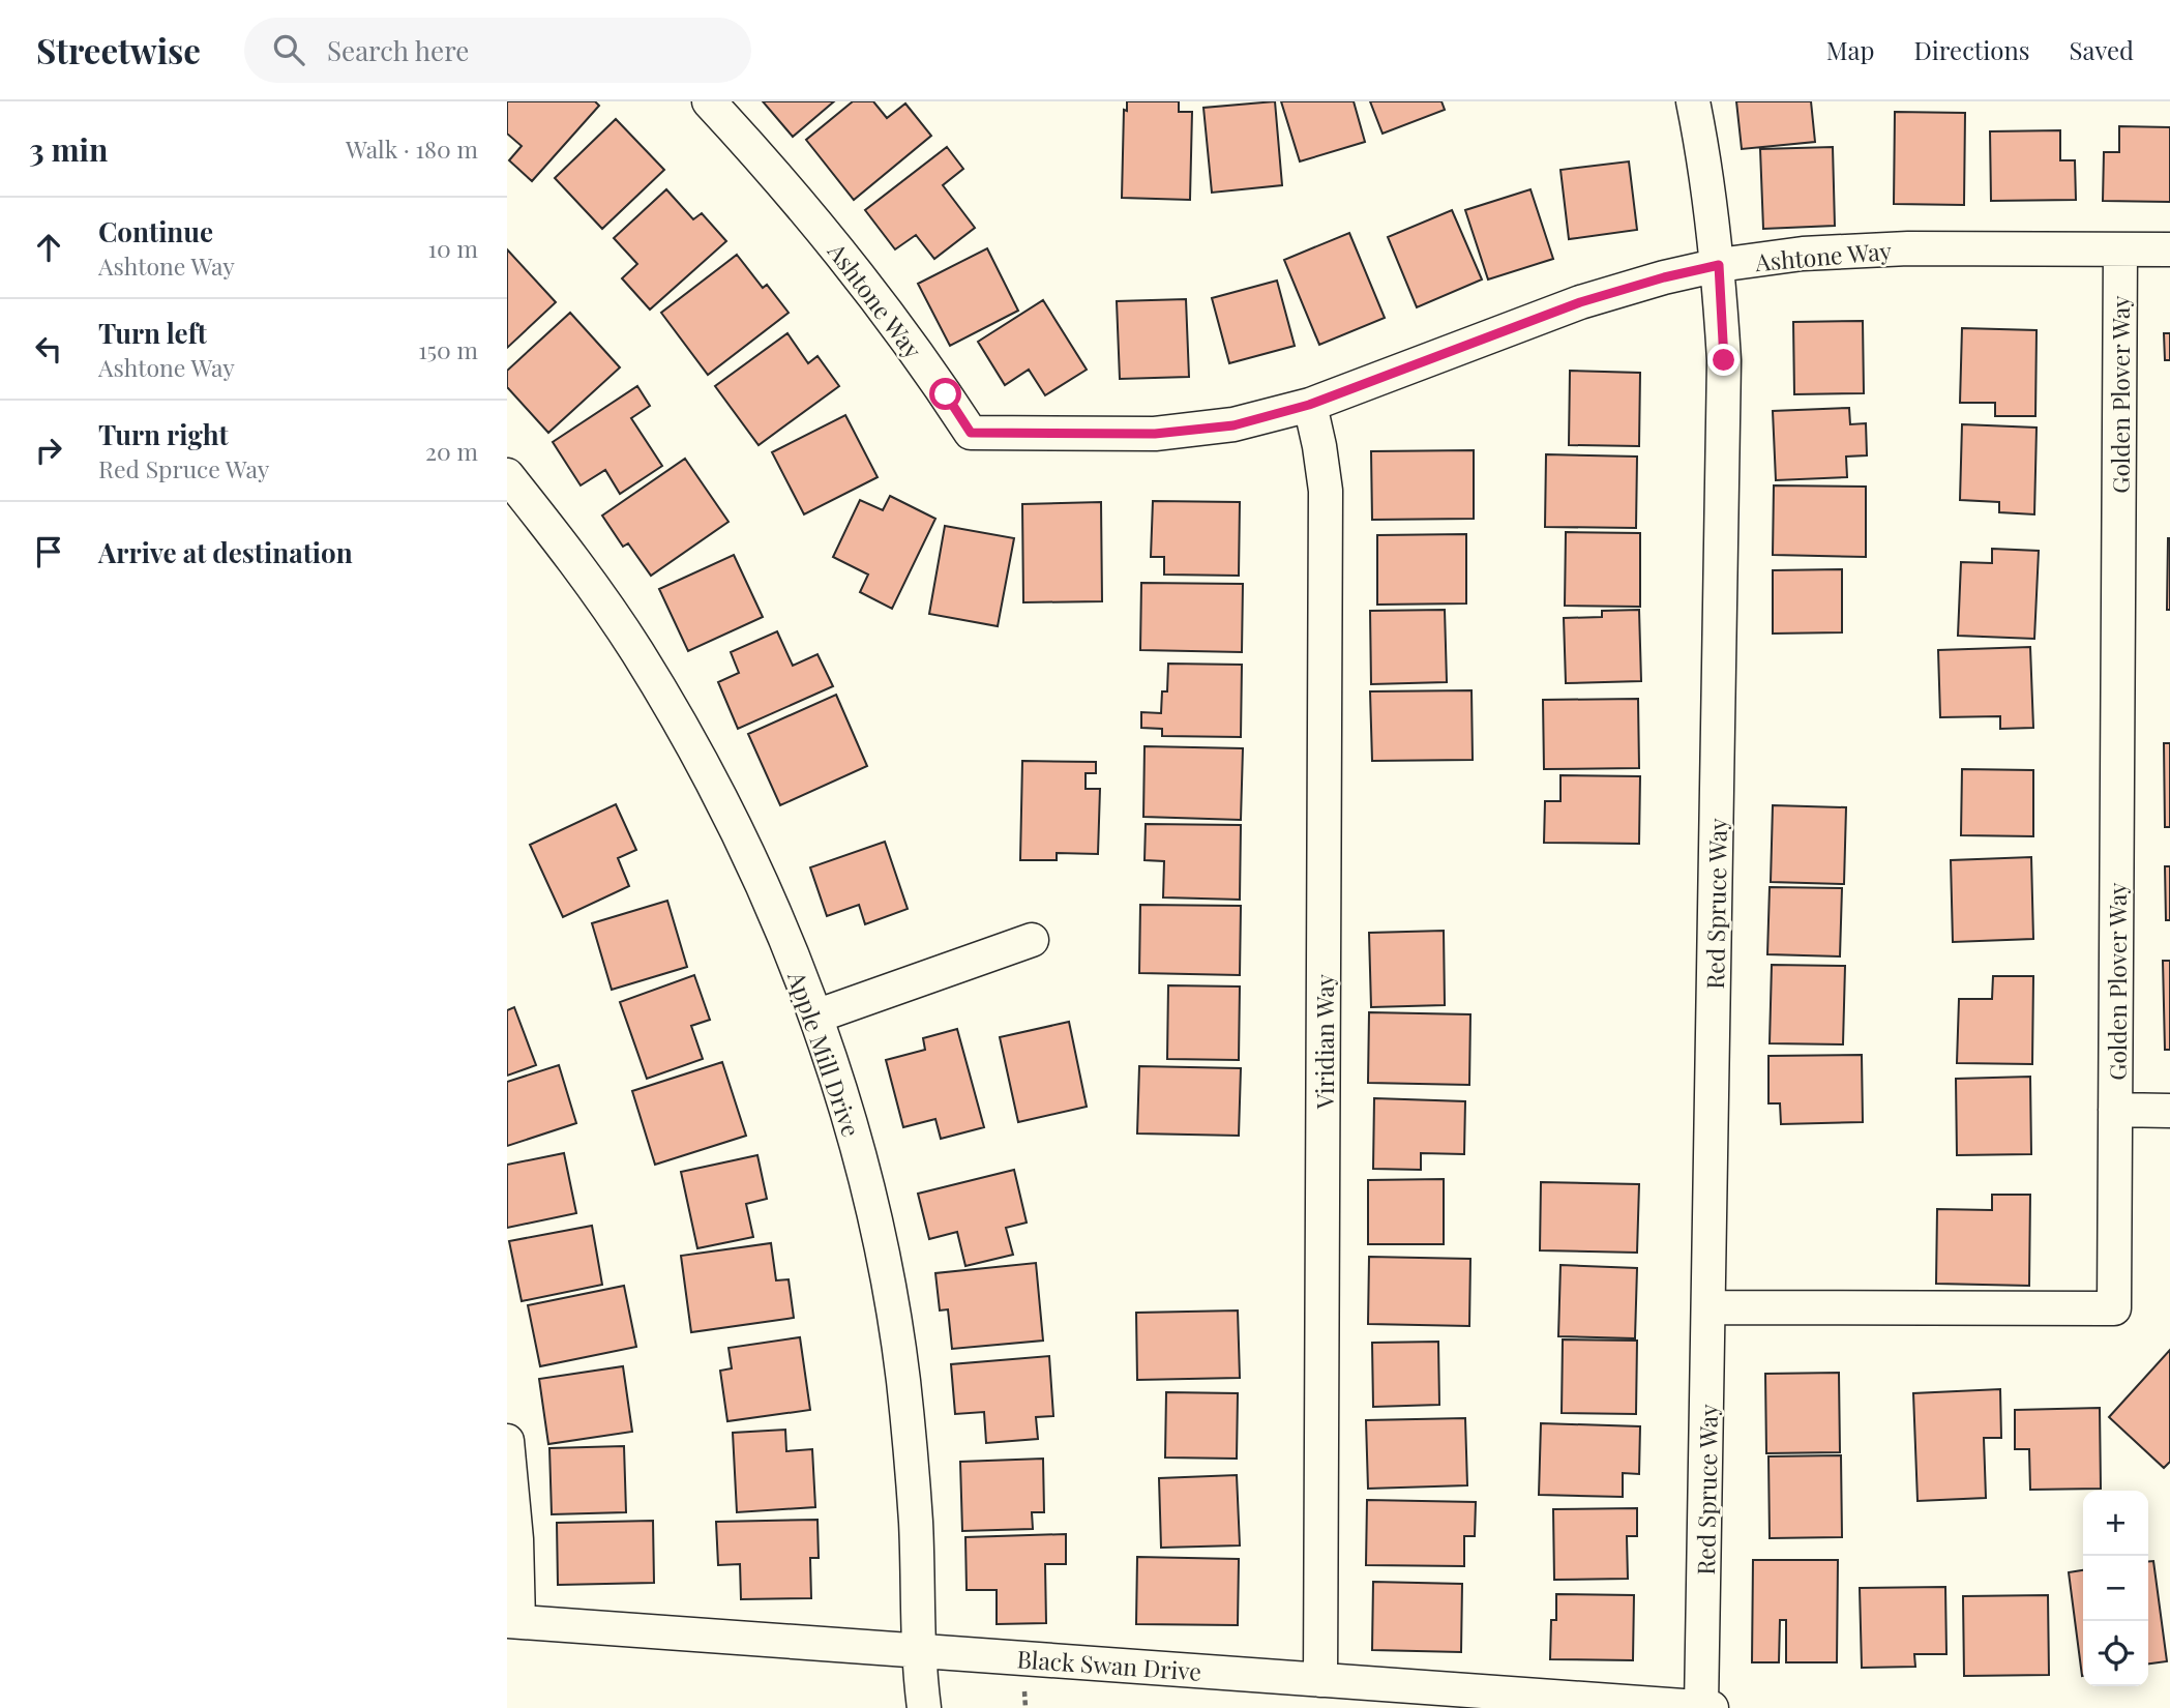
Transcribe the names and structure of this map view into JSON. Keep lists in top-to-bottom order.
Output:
{
  "streets": {
    "street": [
      "Ashtone Way",
      "Golden Plover Way",
      "Red Spruce Way",
      "Viridian Way",
      "Apple Mill Drive",
      "Black Swan Drive"
    ]
  },
  "crossings": [
    ["Ashtone Way", "Golden Plover Way"],
    ["Ashtone Way", "Red Spruce Way"],
    ["Ashtone Way", "Viridian Way"],
    ["Golden Plover Way", "Red Spruce Way"],
    ["Red Spruce Way", "Black Swan Drive"],
    ["Viridian Way", "Black Swan Drive"],
    ["Apple Mill Drive", "Black Swan Drive"]
  ],
  "page": {
    "header": "Streetwise",
    "search": "Search here",
    "nav": ["Map", "Directions", "Saved"],
    "heading": ["3 min", "Walk · 180 m"],
    "list": [
      ["Continue", "Ashtone Way", "10 m"],
      ["Turn left", "Ashtone Way", "150 m"],
      ["Turn right", "Red Spruce Way", "20 m"],
      "Arrive at destination"
    ],
    "map_buttons": ["+", "−"]
  }
}
